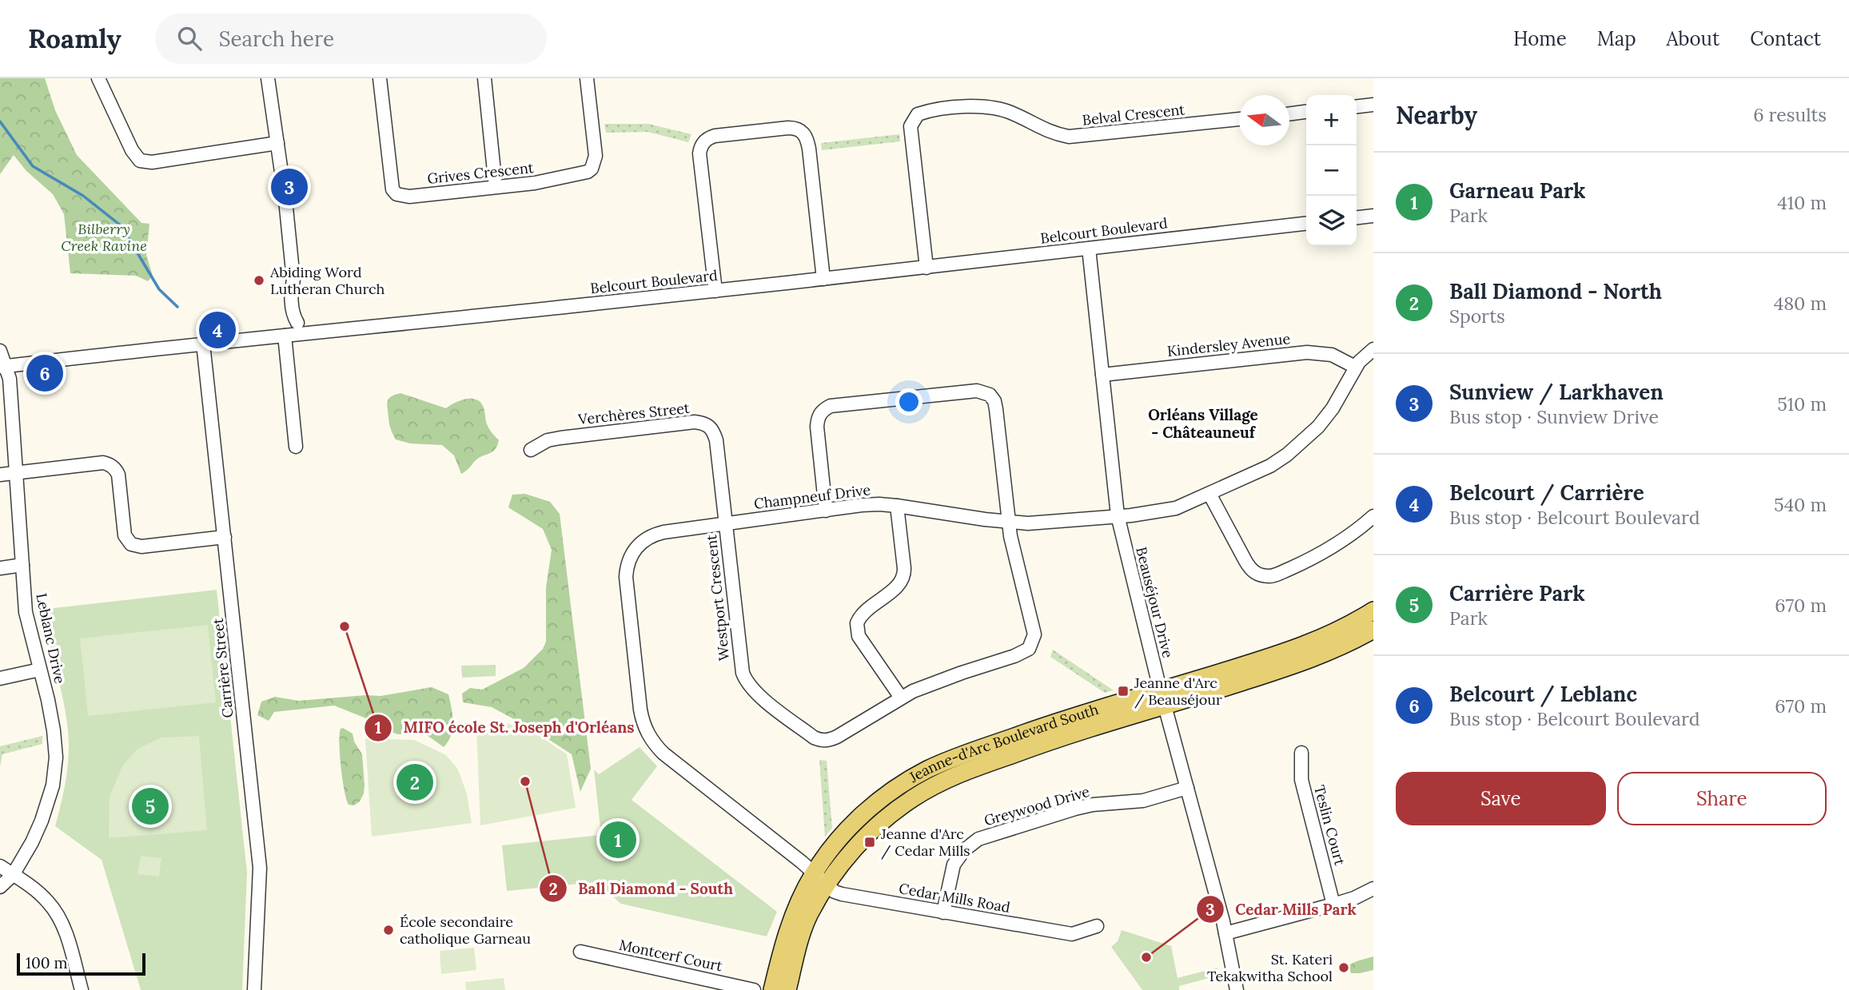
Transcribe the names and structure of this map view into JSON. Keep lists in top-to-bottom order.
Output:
{
  "streets": {
    "main road": ["Jeanne-d'Arc Boulevard South"],
    "street": [
      "Belval Crescent",
      "Grives Crescent",
      "Belcourt Boulevard",
      "Kindersley Avenue",
      "Verchères Street",
      "Champneuf Drive",
      "Westport Crescent",
      "Beauséjour Drive",
      "Leblanc Drive",
      "Carrière Street",
      "Greywood Drive",
      "Teslin Court",
      "Cedar Mills Road",
      "Montcerf Court"
    ]
  },
  "crossings": [
    ["Belval Crescent", "Belcourt Boulevard"],
    ["Belcourt Boulevard", "Beauséjour Drive"],
    ["Belcourt Boulevard", "Leblanc Drive"],
    ["Belcourt Boulevard", "Carrière Street"],
    ["Kindersley Avenue", "Champneuf Drive"],
    ["Kindersley Avenue", "Beauséjour Drive"],
    ["Verchères Street", "Champneuf Drive"],
    ["Verchères Street", "Westport Crescent"],
    ["Champneuf Drive", "Westport Crescent"],
    ["Champneuf Drive", "Beauséjour Drive"],
    ["Champneuf Drive", "Jeanne-d'Arc Boulevard South"],
    ["Champneuf Drive", "Cedar Mills Road"],
    ["Beauséjour Drive", "Jeanne-d'Arc Boulevard South"],
    ["Beauséjour Drive", "Greywood Drive"],
    ["Jeanne-d'Arc Boulevard South", "Cedar Mills Road"],
    ["Greywood Drive", "Cedar Mills Road"]
  ],
  "districts": ["Orléans Village - Châteauneuf"],
  "parks": ["Bilberry Creek Ravine"],
  "places": {
    "other": [
      "Abiding Word Lutheran Church",
      "MIFO école St. Joseph d'Orléans",
      "Ball Diamond - South",
      "École secondaire catholique Garneau",
      "Cedar Mills Park",
      "St. Kateri Tekakwitha School"
    ],
    "transit": ["Jeanne d'Arc / Beauséjour", "Jeanne d'Arc / Cedar Mills"]
  },
  "scale_bar": "100 m",
  "north": "left",
  "page": {
    "header": "Roamly",
    "search": "Search here",
    "nav": [
      "Home",
      "Map",
      "About",
      "Contact"
    ],
    "heading": ["Nearby", "6 results"],
    "map_buttons": ["+", "−"],
    "list": [
      {
        "mark": "1",
        "name": "Garneau Park",
        "note": "Park",
        "value": "410 m"
      },
      {
        "mark": "2",
        "name": "Ball Diamond - North",
        "note": "Sports",
        "value": "480 m"
      },
      {
        "mark": "3",
        "name": "Sunview / Larkhaven",
        "note": "Bus stop · Sunview Drive",
        "value": "510 m"
      },
      {
        "mark": "4",
        "name": "Belcourt / Carrière",
        "note": "Bus stop · Belcourt Boulevard",
        "value": "540 m"
      },
      {
        "mark": "5",
        "name": "Carrière Park",
        "note": "Park",
        "value": "670 m"
      },
      {
        "mark": "6",
        "name": "Belcourt / Leblanc",
        "note": "Bus stop · Belcourt Boulevard",
        "value": "670 m"
      }
    ],
    "pins": [
      "3",
      "4",
      "6",
      "2",
      "5",
      "1"
    ],
    "buttons": ["Save", "Share"],
    "scale": "100 m"
  }
}
